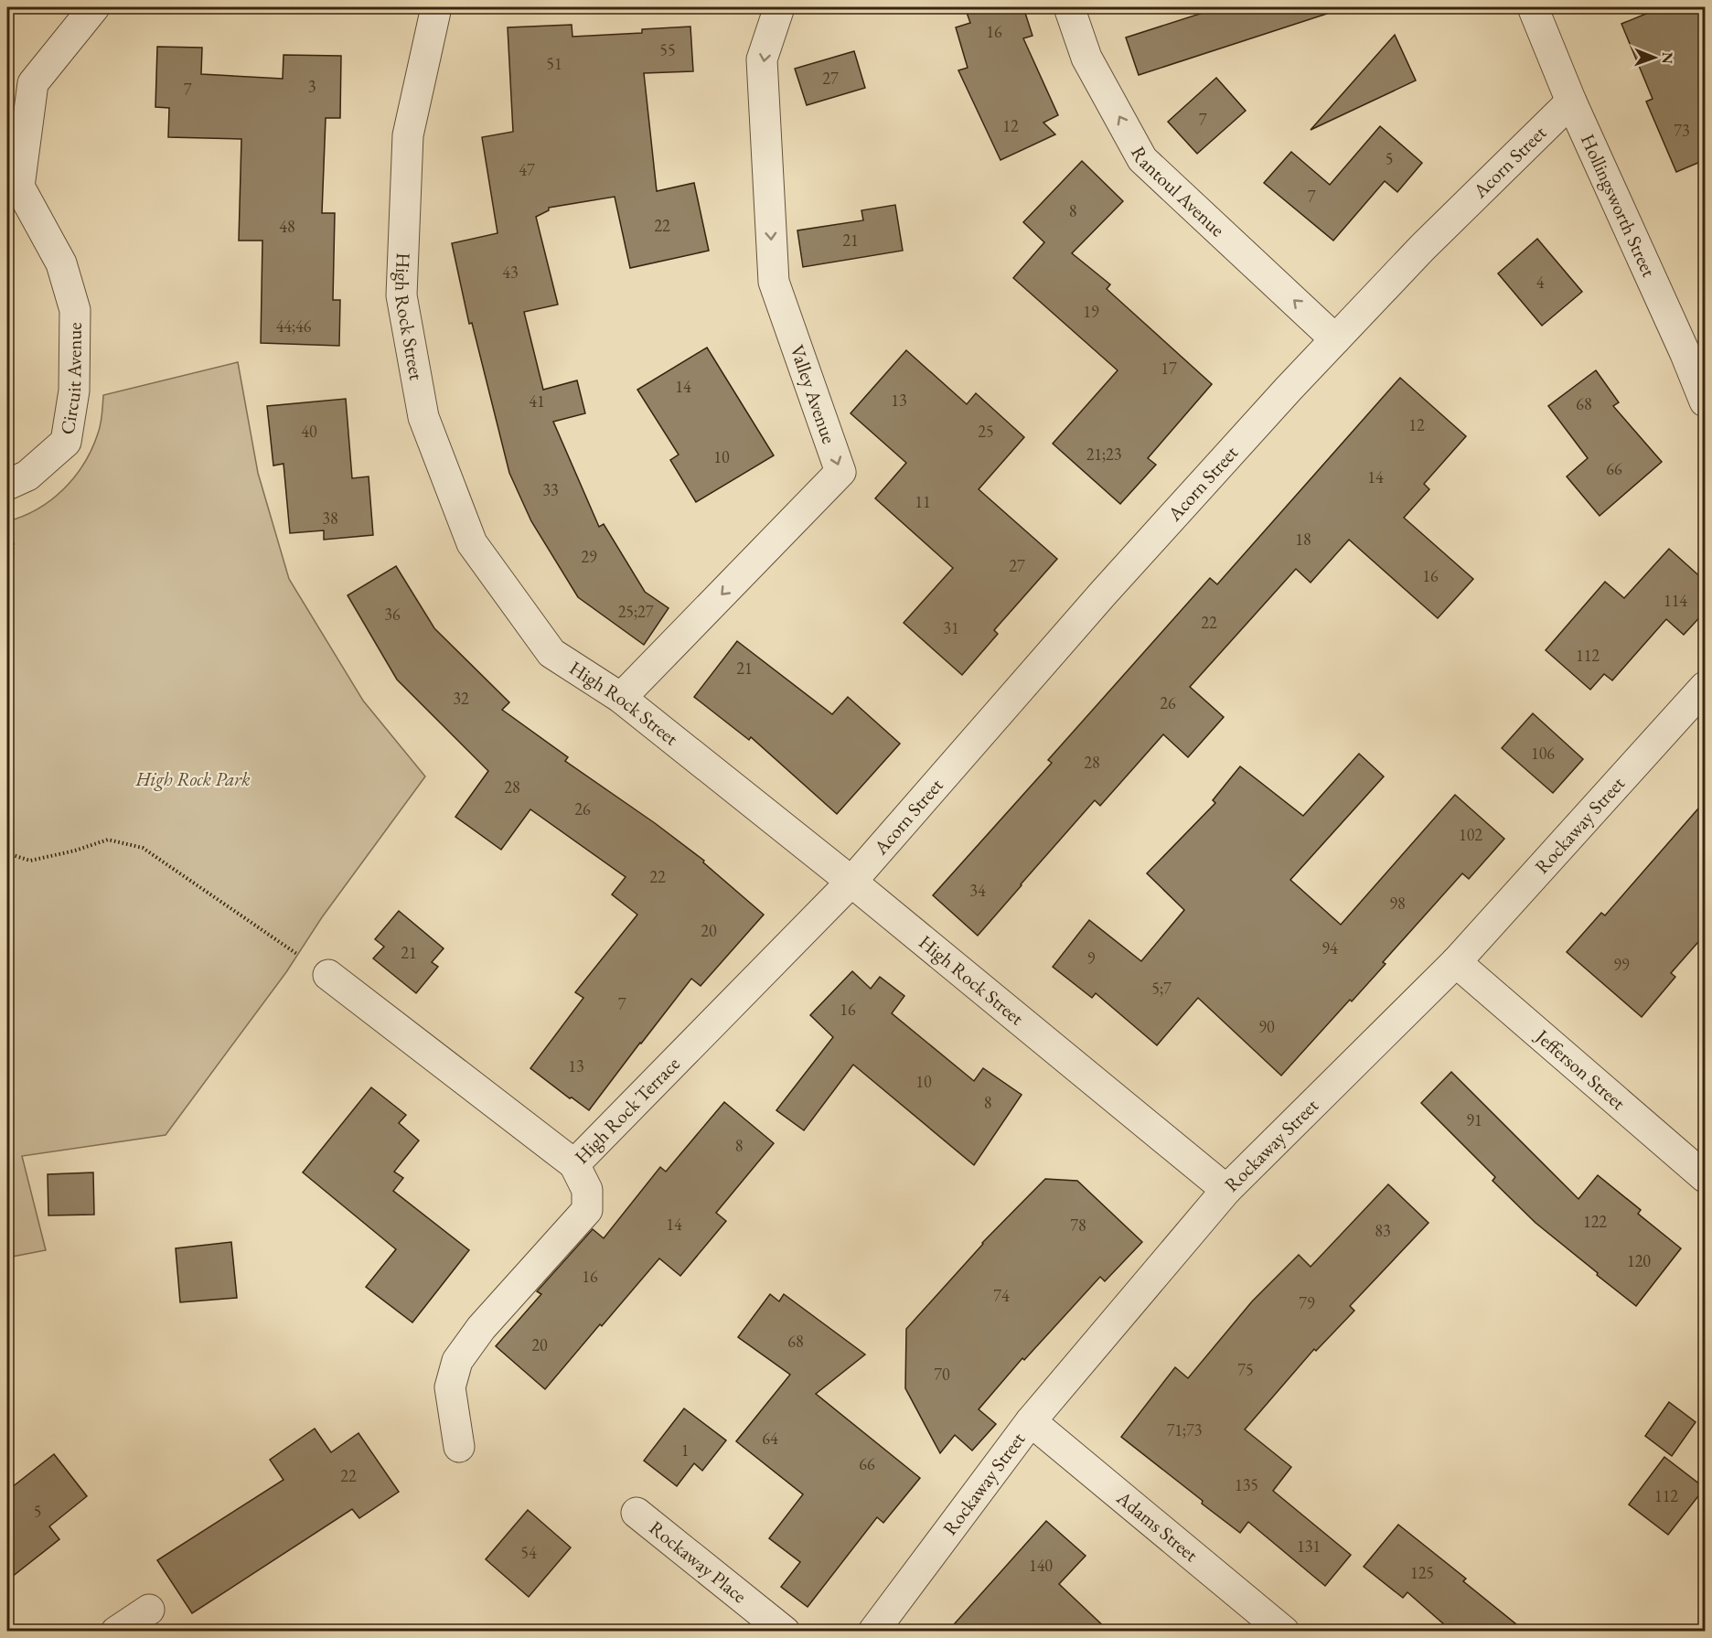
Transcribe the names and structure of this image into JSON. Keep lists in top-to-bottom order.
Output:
{
  "streets": {
    "street": [
      "Acorn Street",
      "Rantoul Avenue",
      "Hollingsworth Street",
      "High Rock Street",
      "Circuit Avenue",
      "Valley Avenue",
      "Rockaway Street",
      "Jefferson Street",
      "High Rock Terrace",
      "Adams Street",
      "Rockaway Place"
    ]
  },
  "crossings": [
    ["Acorn Street", "Rantoul Avenue"],
    ["Acorn Street", "Hollingsworth Street"],
    ["Acorn Street", "High Rock Street"],
    ["Acorn Street", "High Rock Terrace"],
    ["High Rock Street", "Valley Avenue"],
    ["High Rock Street", "Rockaway Street"],
    ["High Rock Street", "High Rock Terrace"],
    ["Rockaway Street", "Jefferson Street"],
    ["Rockaway Street", "Adams Street"]
  ],
  "one_way": ["Rantoul Avenue", "Valley Avenue"],
  "parks": ["High Rock Park"],
  "house_numbers": [
    "16",
    "55",
    "51",
    "27",
    "3",
    "7",
    "7",
    "12",
    "73",
    "5",
    "47",
    "7",
    "8",
    "22",
    "48",
    "21",
    "43",
    "4",
    "19",
    "44;46",
    "17",
    "14",
    "13",
    "41",
    "68",
    "12",
    "40",
    "25",
    "21;23",
    "10",
    "66",
    "14",
    "33",
    "11",
    "38",
    "18",
    "29",
    "27",
    "16",
    "114",
    "25;27",
    "36",
    "22",
    "31",
    "112",
    "21",
    "32",
    "26",
    "106",
    "28",
    "28",
    "26",
    "102",
    "22",
    "34",
    "98",
    "20",
    "94",
    "21",
    "9",
    "99",
    "5;7",
    "7",
    "16",
    "90",
    "13",
    "10",
    "8",
    "91",
    "8",
    "122",
    "14",
    "78",
    "83",
    "120",
    "16",
    "74",
    "79",
    "68",
    "20",
    "75",
    "70",
    "71;73",
    "64",
    "1",
    "66",
    "22",
    "135",
    "112",
    "5",
    "131",
    "54",
    "140",
    "125"
  ],
  "north": "right"
}
